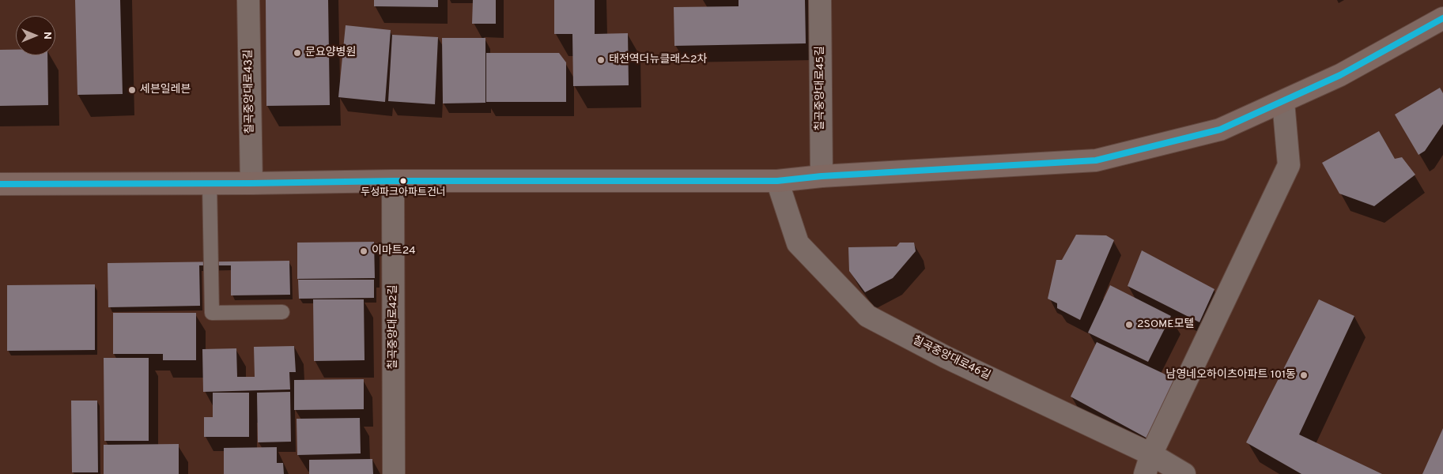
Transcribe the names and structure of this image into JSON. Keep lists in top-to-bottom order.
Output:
{
  "streets": {
    "street": [
      "칠곡중앙대로45길",
      "칠곡중앙대로43길",
      "칠곡중앙대로42길",
      "칠곡중앙대로46길"
    ]
  },
  "places": [
    "문요양병원",
    "태전역더뉴클래스2차",
    "세븐일레븐",
    "두성파크아파트건너",
    "이마트24",
    "2SOME모텔",
    "남영네오하이츠아파트 101동"
  ],
  "north": "right"
}
